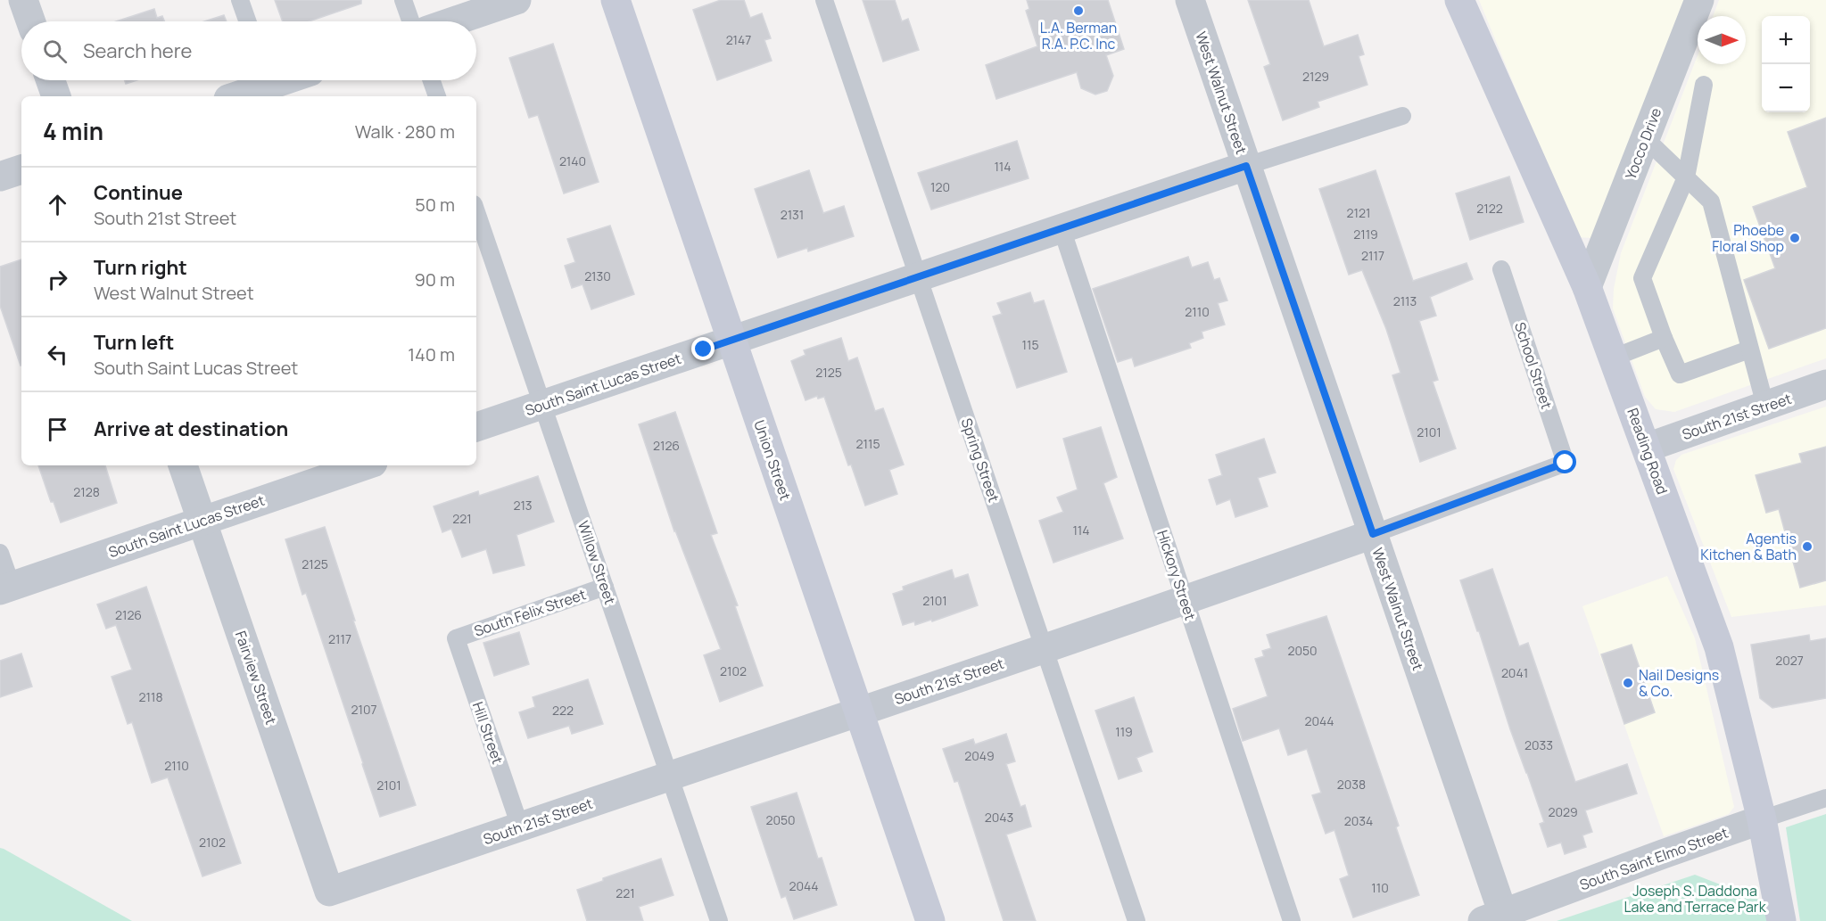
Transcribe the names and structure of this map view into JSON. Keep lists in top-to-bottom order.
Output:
{
  "streets": {
    "street": [
      "West Walnut Street",
      "Yocco Drive",
      "South Saint Lucas Street",
      "South 21st Street",
      "Reading Road",
      "Union Street",
      "Fairview Street",
      "South Saint Elmo Street"
    ],
    "lane": [
      "School Street",
      "Spring Street",
      "Willow Street",
      "Hickory Street",
      "South Felix Street",
      "Hill Street"
    ]
  },
  "crossings": [
    ["West Walnut Street", "South Saint Lucas Street"],
    ["West Walnut Street", "South 21st Street"],
    ["West Walnut Street", "South Saint Elmo Street"],
    ["Yocco Drive", "Reading Road"],
    ["School Street", "South 21st Street"],
    ["South Saint Lucas Street", "Union Street"],
    ["South Saint Lucas Street", "Spring Street"],
    ["South Saint Lucas Street", "Willow Street"],
    ["South Saint Lucas Street", "Hickory Street"],
    ["South Saint Lucas Street", "Fairview Street"],
    ["South 21st Street", "Reading Road"],
    ["South 21st Street", "Union Street"],
    ["South 21st Street", "Spring Street"],
    ["South 21st Street", "Willow Street"],
    ["South 21st Street", "Hickory Street"],
    ["South 21st Street", "Fairview Street"],
    ["South 21st Street", "Hill Street"],
    ["Reading Road", "South Saint Elmo Street"],
    ["Willow Street", "South Felix Street"],
    ["South Felix Street", "Hill Street"]
  ],
  "parks": ["Joseph S. Daddona Lake and Terrace Park"],
  "places": [
    "L.A. Berman R.A. P.C. Inc",
    "Phoebe Floral Shop",
    "Agentis Kitchen & Bath",
    "Nail Designs & Co."
  ],
  "house_numbers": [
    "2147",
    "2129",
    "2140",
    "114",
    "120",
    "2122",
    "2121",
    "2131",
    "2119",
    "2117",
    "2130",
    "2113",
    "2110",
    "115",
    "2125",
    "2101",
    "2115",
    "2126",
    "2128",
    "213",
    "221",
    "114",
    "2125",
    "2101",
    "2126",
    "2117",
    "2050",
    "2027",
    "2102",
    "2041",
    "2118",
    "2107",
    "222",
    "2044",
    "119",
    "2033",
    "2049",
    "2110",
    "2038",
    "2101",
    "2029",
    "2043",
    "2050",
    "2034",
    "2102",
    "2044",
    "110",
    "221"
  ],
  "north": "right",
  "page": {
    "map_buttons": ["+", "−"],
    "search": "Search here",
    "heading": ["4 min", "Walk · 280 m"],
    "list": [
      ["Continue", "South 21st Street", "50 m"],
      ["Turn right", "West Walnut Street", "90 m"],
      ["Turn left", "South Saint Lucas Street", "140 m"],
      "Arrive at destination"
    ]
  }
}
